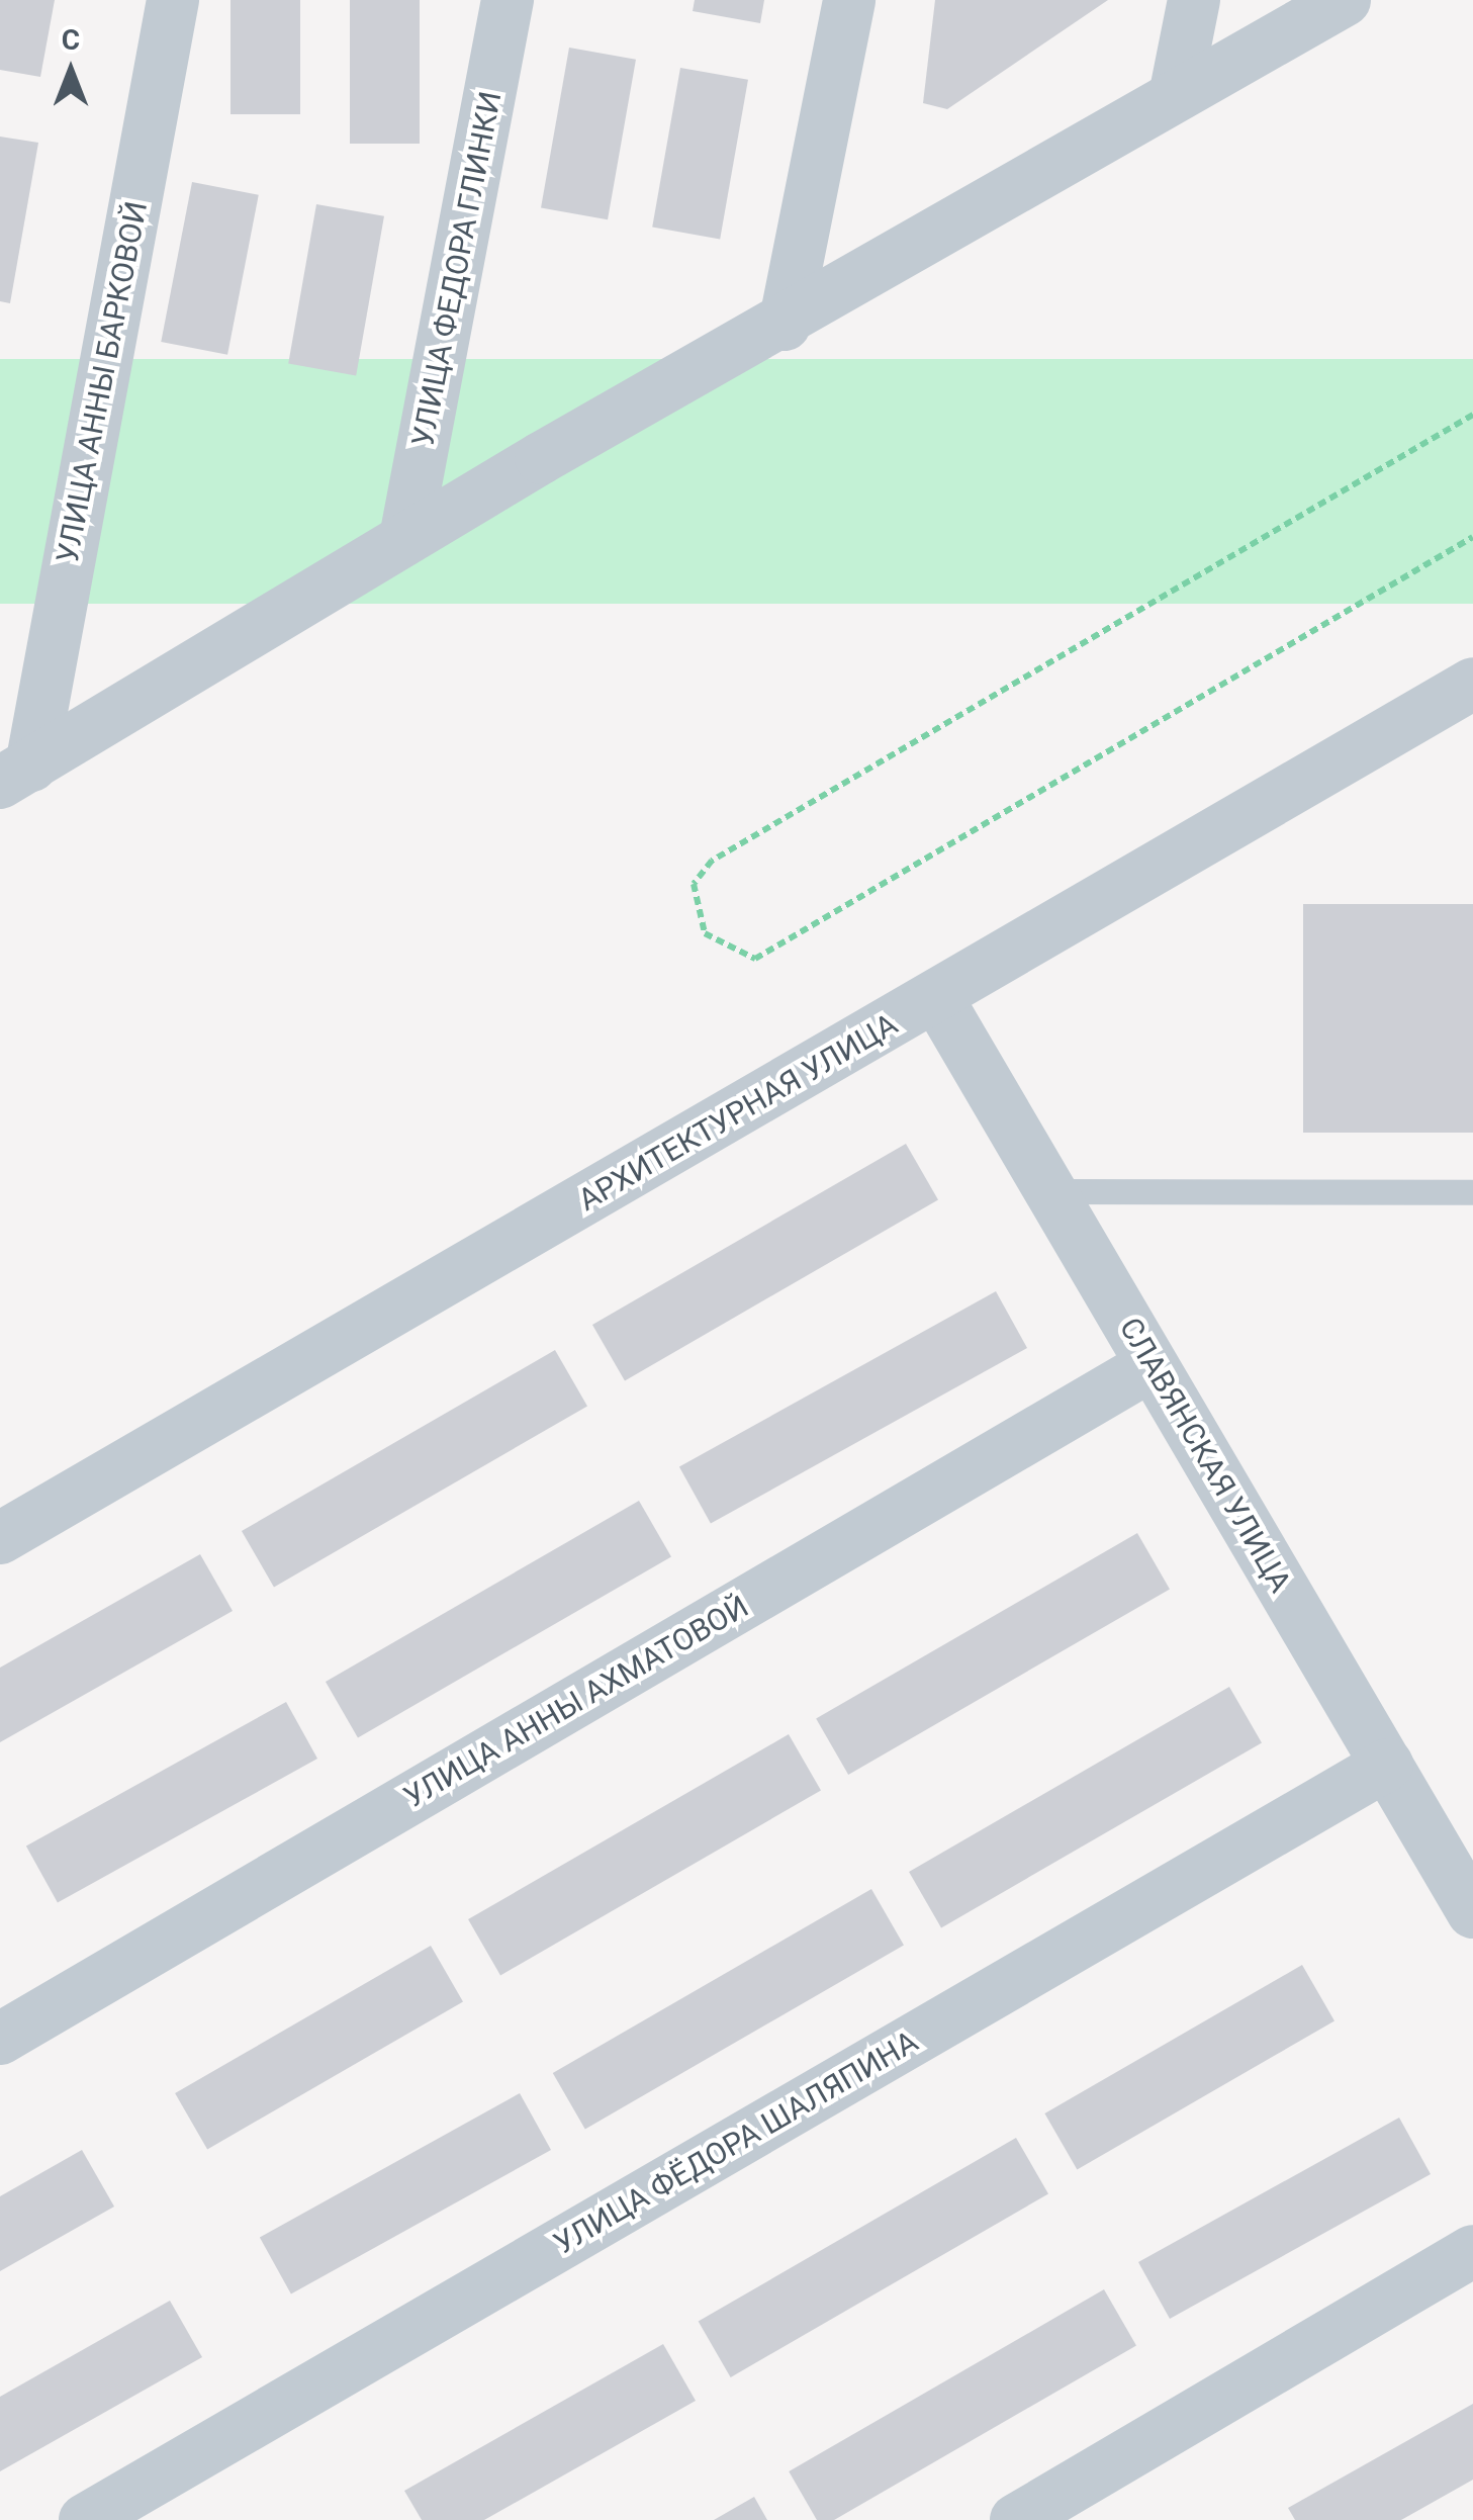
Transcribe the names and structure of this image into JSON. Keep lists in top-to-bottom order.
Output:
{
  "streets": {
    "street": [
      "УЛИЦА ФЕДОРА ГЛИНКИ",
      "УЛИЦА АННЫ БАРКОВОЙ",
      "АРХИТЕКТУРНАЯ УЛИЦА",
      "СЛАВЯНСКАЯ УЛИЦА",
      "УЛИЦА АННЫ АХМАТОВОЙ",
      "УЛИЦА ФЁДОРА ШАЛЯПИНА"
    ]
  },
  "crossings": [
    ["АРХИТЕКТУРНАЯ УЛИЦА", "СЛАВЯНСКАЯ УЛИЦА"],
    ["СЛАВЯНСКАЯ УЛИЦА", "УЛИЦА АННЫ АХМАТОВОЙ"],
    ["СЛАВЯНСКАЯ УЛИЦА", "УЛИЦА ФЁДОРА ШАЛЯПИНА"]
  ],
  "north": "top"
}
